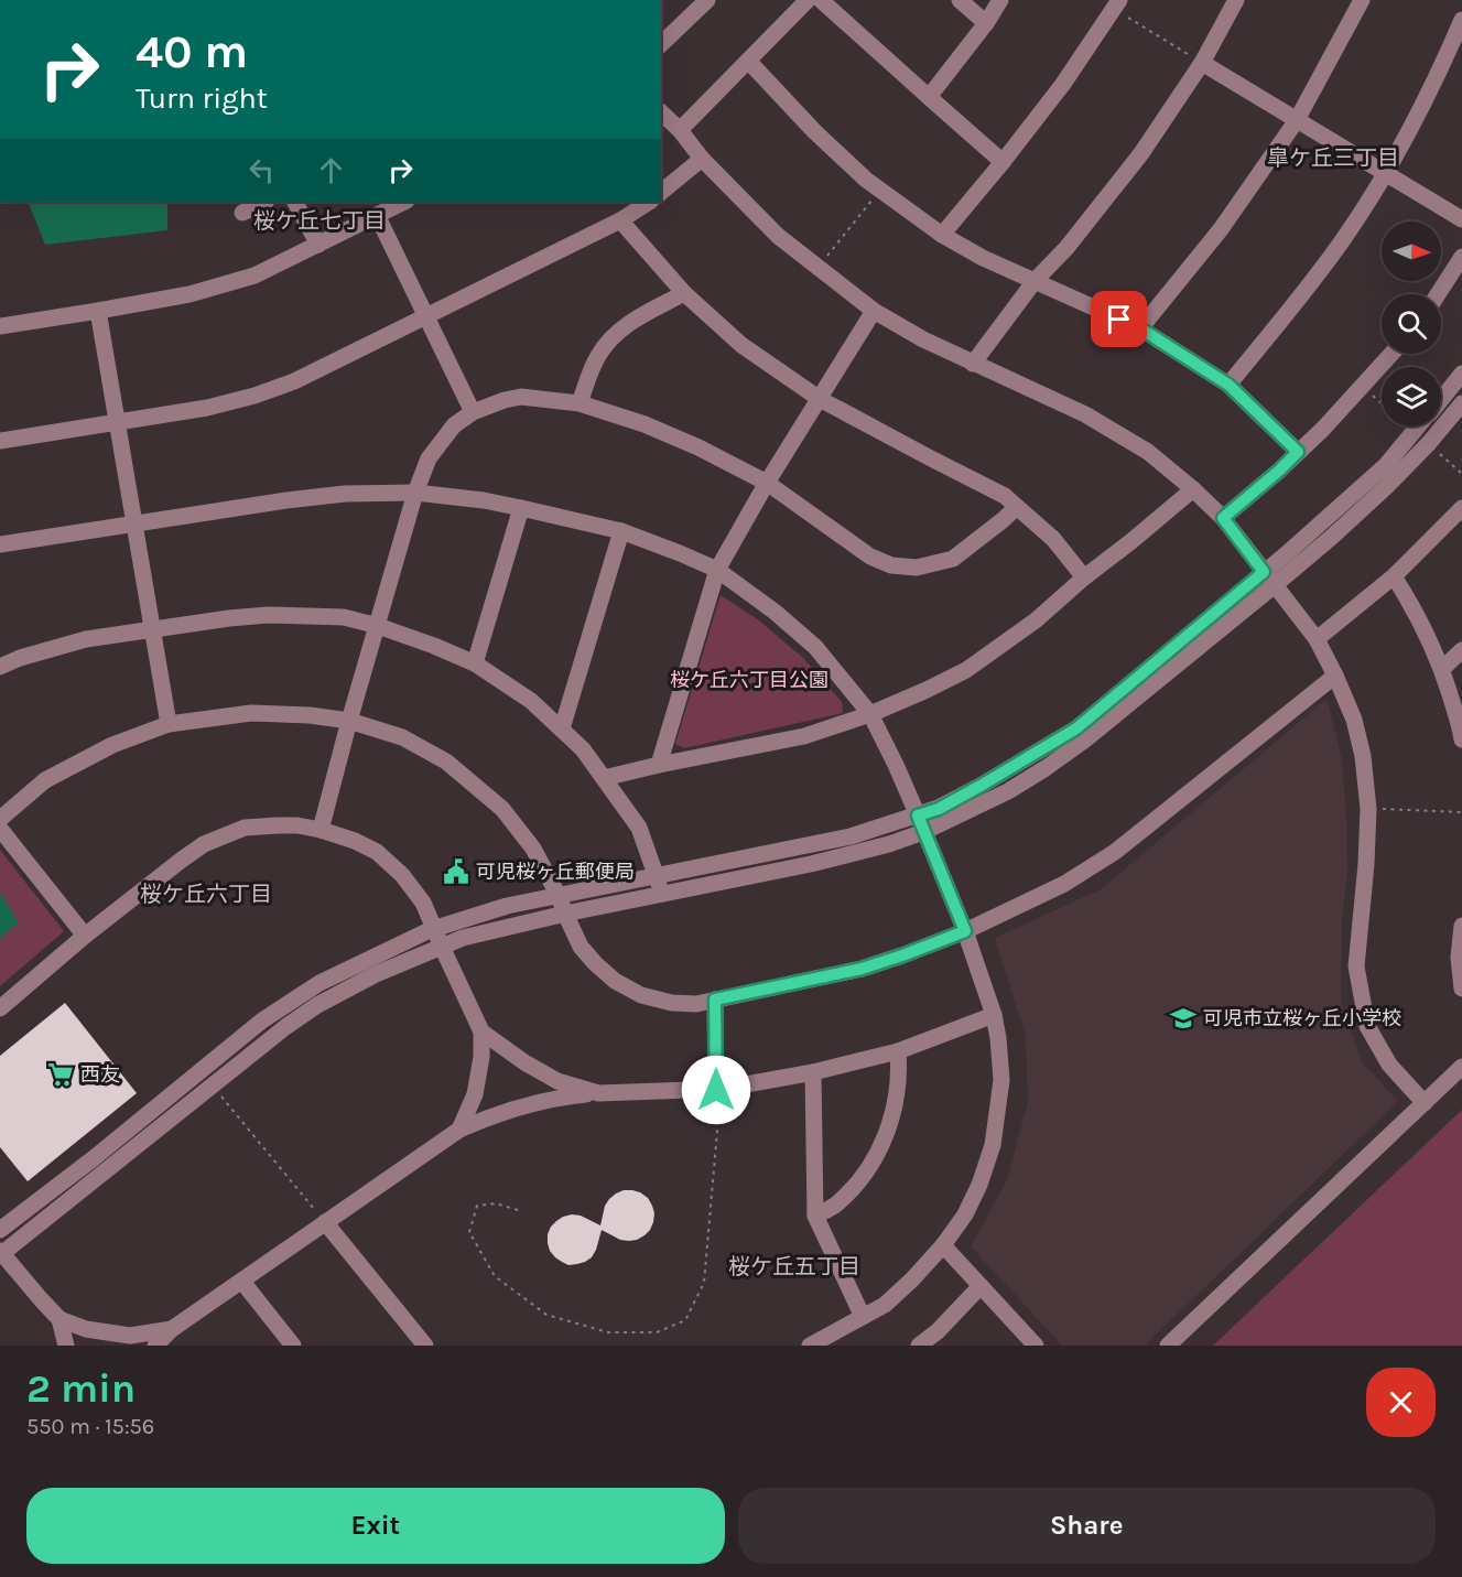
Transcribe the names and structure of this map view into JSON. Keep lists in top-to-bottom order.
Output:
{
  "districts": [
    "皐ケ丘三丁目",
    "桜ケ丘七丁目",
    "桜ケ丘六丁目",
    "桜ケ丘五丁目"
  ],
  "parks": ["桜ケ丘六丁目公園"],
  "places": {
    "public building": ["可児桜ヶ丘郵便局"],
    "school or university": ["可児市立桜ヶ丘小学校"],
    "supermarket": ["西友"]
  },
  "north": "right",
  "page": {
    "turn": ["40 m", "Turn right"],
    "heading": ["2 min", "550 m · 15:56"],
    "buttons": ["Exit", "Share"]
  }
}
